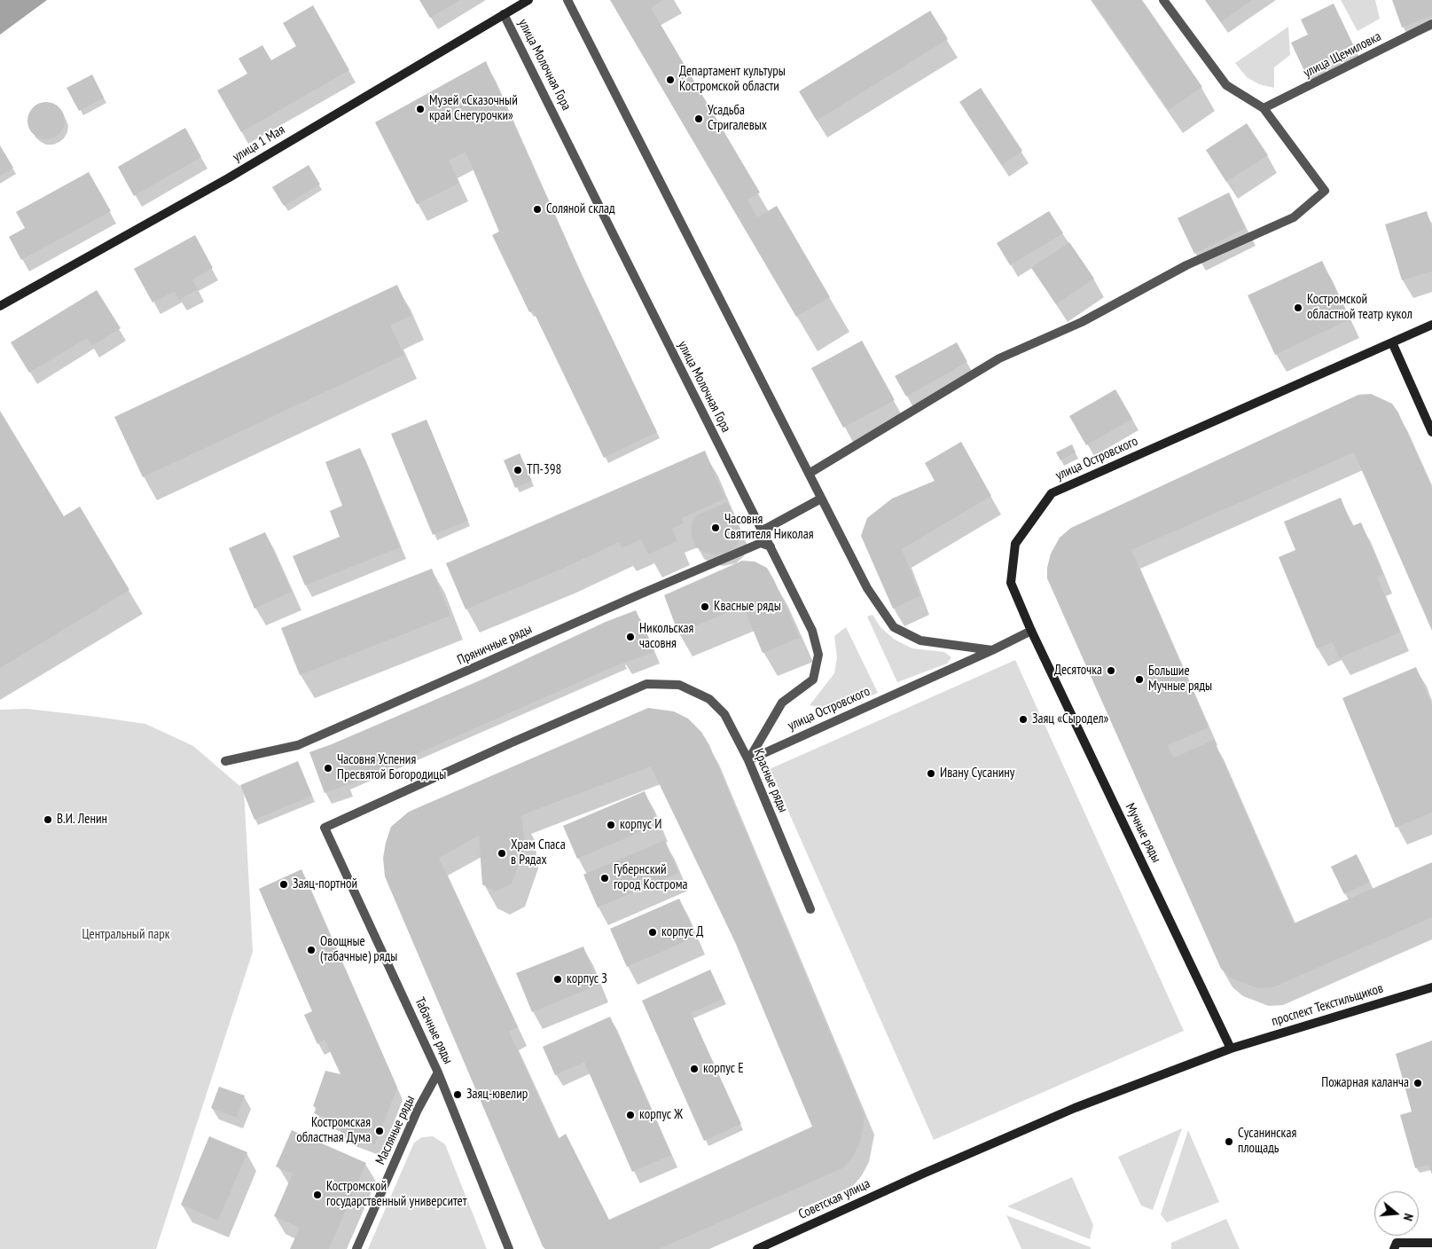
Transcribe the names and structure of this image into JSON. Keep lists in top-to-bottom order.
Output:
{
  "streets": {
    "street": [
      "улица Щемиловка",
      "улица Молочная Гора",
      "улица 1 Мая",
      "улица Островского",
      "Пряничные ряды",
      "Красные ряды",
      "Мучные ряды",
      "проспект Текстильщиков",
      "Табачные ряды",
      "Масляные ряды",
      "Советская улица"
    ]
  },
  "crossings": [
    ["улица Молочная Гора", "улица 1 Мая"],
    ["улица Молочная Гора", "улица Островского"],
    ["улица Молочная Гора", "Пряничные ряды"],
    ["улица Молочная Гора", "Красные ряды"],
    ["улица Островского", "Красные ряды"],
    ["улица Островского", "Мучные ряды"],
    ["Красные ряды", "Табачные ряды"],
    ["Мучные ряды", "проспект Текстильщиков"],
    ["Мучные ряды", "Советская улица"],
    ["проспект Текстильщиков", "Советская улица"],
    ["Табачные ряды", "Масляные ряды"]
  ],
  "parks": ["Центральный парк"],
  "places": [
    "Департамент культуры Костромской области",
    "Музей «Сказочный край Снегурочки»",
    "Усадьба Стригалевых",
    "Соляной склад",
    "Костромской областной театр кукол",
    "ТП-398",
    "Часовня Святителя Николая",
    "Квасные ряды",
    "Никольская часовня",
    "Десяточка",
    "Большие Мучные ряды",
    "Заяц «Сыродел»",
    "Часовня Успения Пресвятой Богородицы",
    "Ивану Сусанину",
    "В.И. Ленин",
    "корпус И",
    "Храм Спаса в Рядах",
    "Губернский город Кострома",
    "Заяц-портной",
    "корпус Д",
    "Овощные (табачные) ряды",
    "корпус З",
    "корпус Е",
    "Пожарная каланча",
    "Заяц-ювелир",
    "корпус Ж",
    "Костромская областная Дума",
    "Сусанинская площадь",
    "Костромской государственный университет"
  ],
  "north": "right"
}
